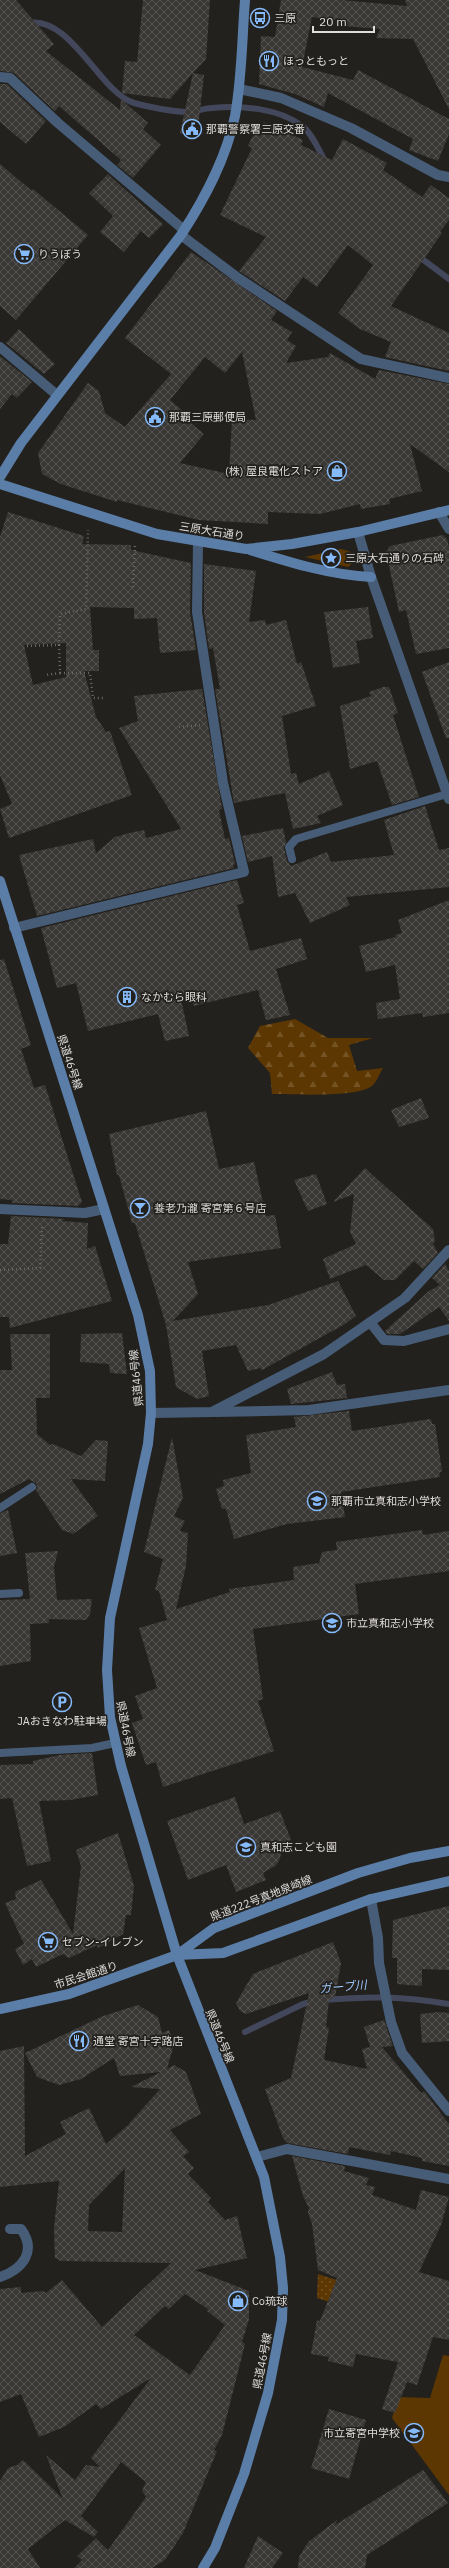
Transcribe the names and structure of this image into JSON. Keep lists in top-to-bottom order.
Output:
{
  "streets": {
    "main road": [
      "三原大石通り",
      "県道46号線",
      "県道222号真地泉崎線",
      "市民会館通り"
    ]
  },
  "crossings": [
    ["県道46号線", "県道222号真地泉崎線"],
    ["県道46号線", "市民会館通り"],
    ["県道222号真地泉崎線", "市民会館通り"]
  ],
  "water": ["ガーブ川"],
  "places": {
    "bus stop": ["三原"],
    "restaurant": ["ほっともっと", "通堂 寄宮十字路店"],
    "public building": ["那覇警察署三原交番", "那覇三原郵便局"],
    "supermarket": ["りうぼう", "セブン-イレブン"],
    "shop": ["(株) 屋良電化ストア", "Co琉球"],
    "place": ["三原大石通りの石碑"],
    "building": ["なかむら眼科"],
    "bar": ["養老乃瀧 寄宮第６号店"],
    "school or university": [
      "那覇市立真和志小学校",
      "市立真和志小学校",
      "真和志こども園",
      "市立寄宮中学校"
    ],
    "parking": ["JAおきなわ駐車場"]
  },
  "scale_bar": "20 m"
}
